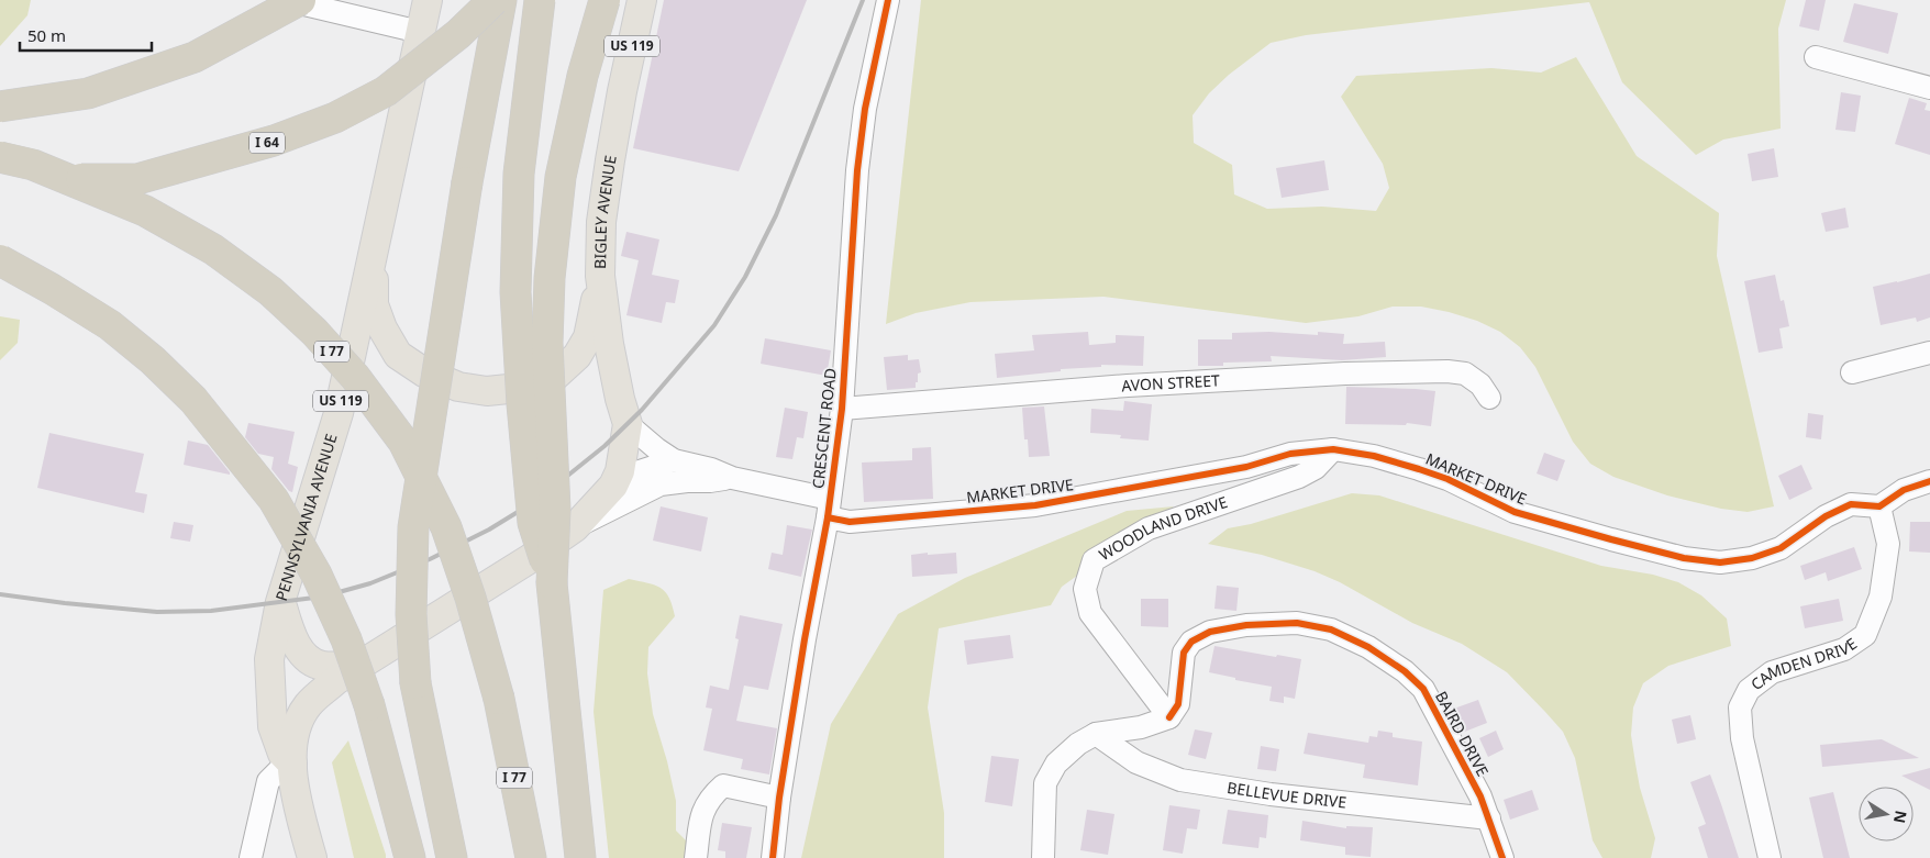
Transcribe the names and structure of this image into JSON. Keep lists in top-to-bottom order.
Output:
{
  "streets": {
    "highway": ["I 64", "I 77"],
    "main road": ["US 119", "BIGLEY AVENUE", "PENNSYLVANIA AVENUE"],
    "street": [
      "AVON STREET",
      "CRESCENT ROAD",
      "MARKET DRIVE",
      "WOODLAND DRIVE",
      "CAMDEN DRIVE",
      "BAIRD DRIVE",
      "BELLEVUE DRIVE"
    ]
  },
  "crossings": [
    ["US 119", "BIGLEY AVENUE"],
    ["US 119", "PENNSYLVANIA AVENUE"],
    ["AVON STREET", "CRESCENT ROAD"],
    ["CRESCENT ROAD", "MARKET DRIVE"],
    ["MARKET DRIVE", "WOODLAND DRIVE"],
    ["MARKET DRIVE", "CAMDEN DRIVE"],
    ["WOODLAND DRIVE", "BAIRD DRIVE"],
    ["BAIRD DRIVE", "BELLEVUE DRIVE"]
  ],
  "scale_bar": "50 m",
  "north": "right"
}
